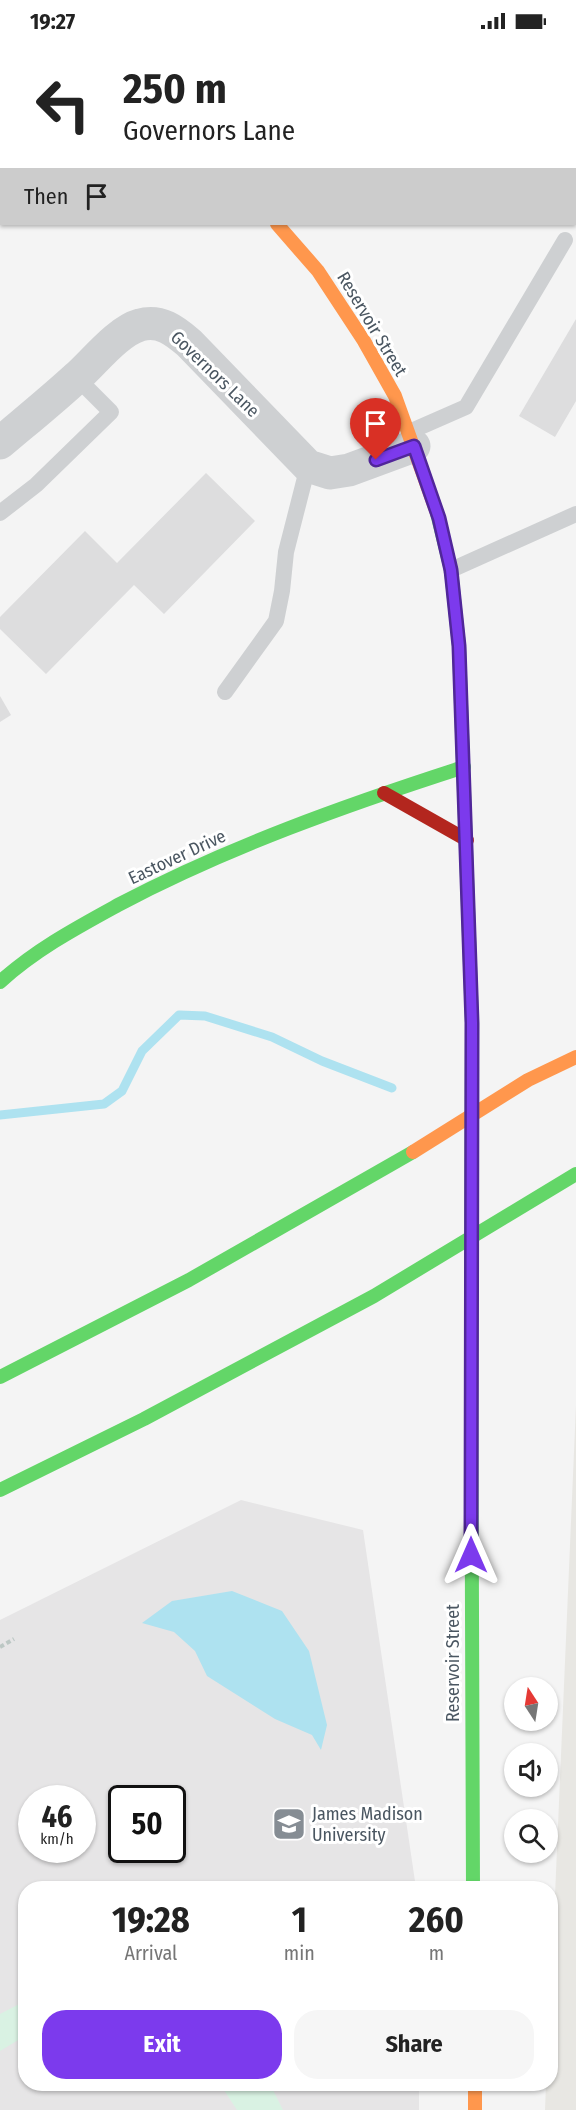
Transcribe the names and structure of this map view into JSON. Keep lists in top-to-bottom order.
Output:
{
  "streets": {
    "main road": ["Reservoir Street", "Eastover Drive"],
    "street": ["Governors Lane"]
  },
  "crossings": [
    ["Reservoir Street", "Eastover Drive"]
  ],
  "places": {
    "school or university": ["James Madison University"]
  },
  "north": "top",
  "page": {
    "status": "19:27",
    "turn": ["250 m", "Governors Lane"],
    "then": "Then",
    "speed": "46 km/h",
    "limit": "50",
    "eta": [
      "19:28",
      "Arrival",
      "1",
      "min",
      "260",
      "m"
    ],
    "buttons": ["Exit", "Share"]
  }
}
